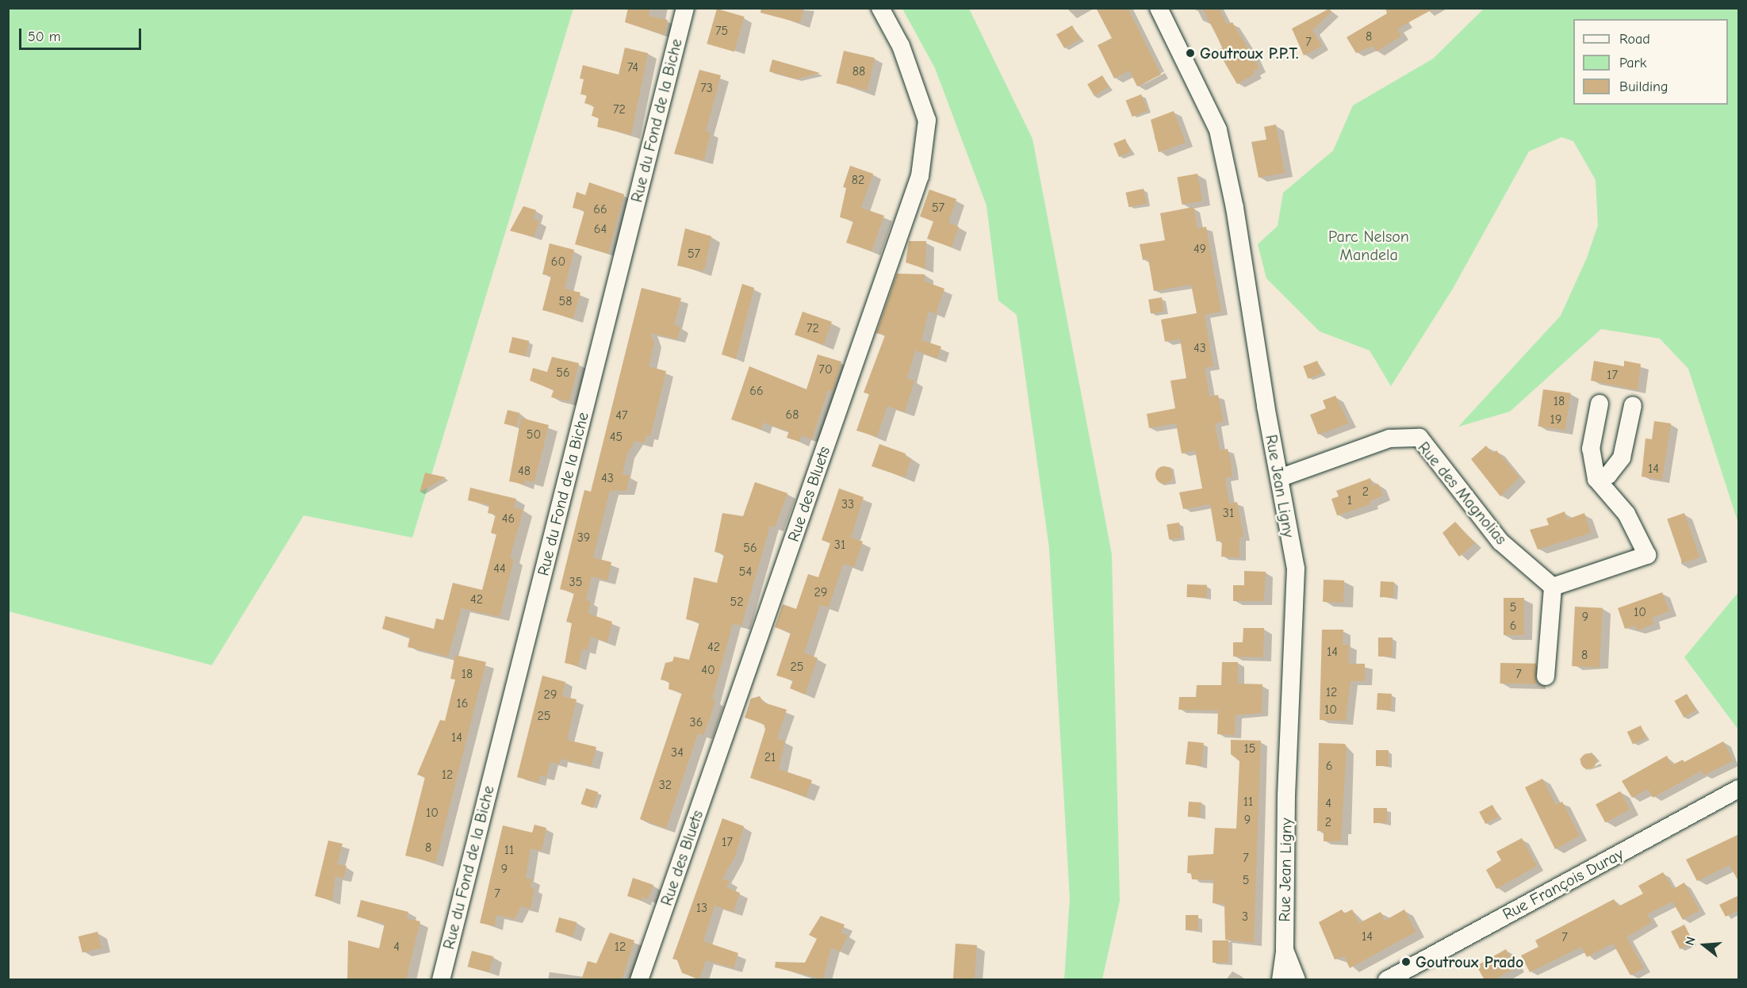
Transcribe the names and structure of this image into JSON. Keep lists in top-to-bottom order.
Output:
{
  "streets": {
    "street": [
      "Rue du Fond de la Biche",
      "Rue Jean Ligny",
      "Rue des Magnolias",
      "Rue des Bluets",
      "Rue François Duray"
    ]
  },
  "crossings": [
    ["Rue Jean Ligny", "Rue des Magnolias"]
  ],
  "parks": ["Parc Nelson Mandela"],
  "places": ["Goutroux P.P.T.", "Goutroux Prado"],
  "house_numbers": [
    "75",
    "8",
    "7",
    "74",
    "88",
    "73",
    "72",
    "82",
    "57",
    "66",
    "64",
    "49",
    "57",
    "60",
    "58",
    "72",
    "43",
    "70",
    "56",
    "17",
    "66",
    "18",
    "68",
    "47",
    "19",
    "50",
    "45",
    "14",
    "48",
    "43",
    "2",
    "1",
    "33",
    "31",
    "46",
    "39",
    "31",
    "56",
    "44",
    "54",
    "35",
    "29",
    "42",
    "52",
    "5",
    "10",
    "9",
    "6",
    "42",
    "14",
    "8",
    "25",
    "40",
    "18",
    "7",
    "12",
    "29",
    "16",
    "10",
    "25",
    "36",
    "14",
    "15",
    "34",
    "21",
    "6",
    "12",
    "32",
    "11",
    "4",
    "10",
    "9",
    "2",
    "17",
    "8",
    "11",
    "7",
    "9",
    "5",
    "7",
    "13",
    "3",
    "14",
    "7",
    "4",
    "12"
  ],
  "legend": ["Road", "Park", "Building"],
  "scale_bar": "50 m",
  "north": "left"
}
